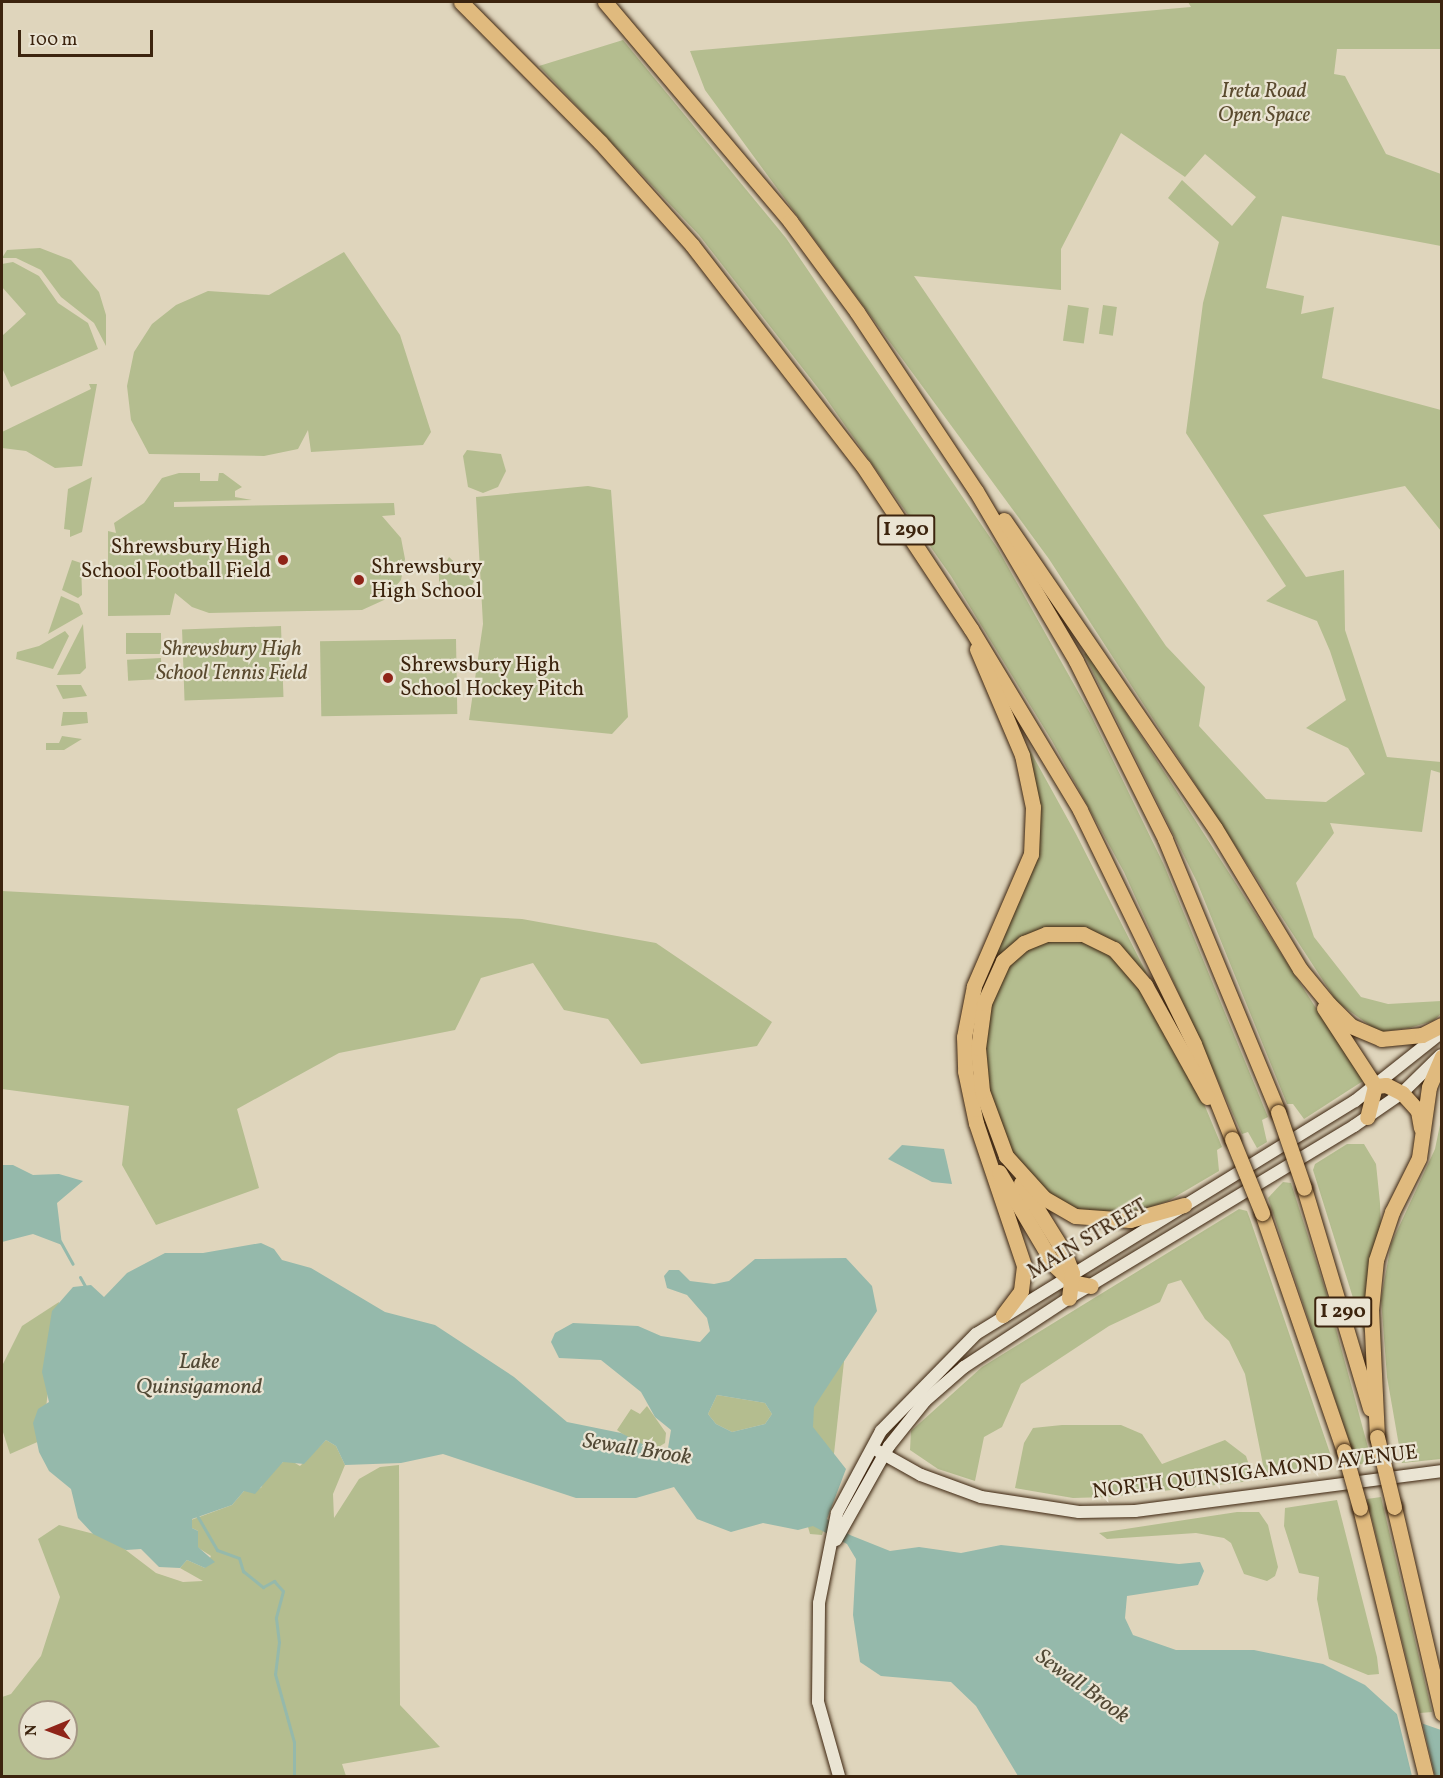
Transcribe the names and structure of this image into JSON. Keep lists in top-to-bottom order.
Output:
{
  "streets": {
    "highway": ["I 290"],
    "main road": ["MAIN STREET", "NORTH QUINSIGAMOND AVENUE"]
  },
  "crossings": [
    ["MAIN STREET", "NORTH QUINSIGAMOND AVENUE"]
  ],
  "water": ["Lake Quinsigamond", "Sewall Brook"],
  "parks": ["Ireta Road Open Space", "Shrewsbury High School Tennis Field"],
  "places": ["Shrewsbury High School Football Field", "Shrewsbury High School", "Shrewsbury High School Hockey Pitch"],
  "scale_bar": "100 m",
  "north": "left"
}
